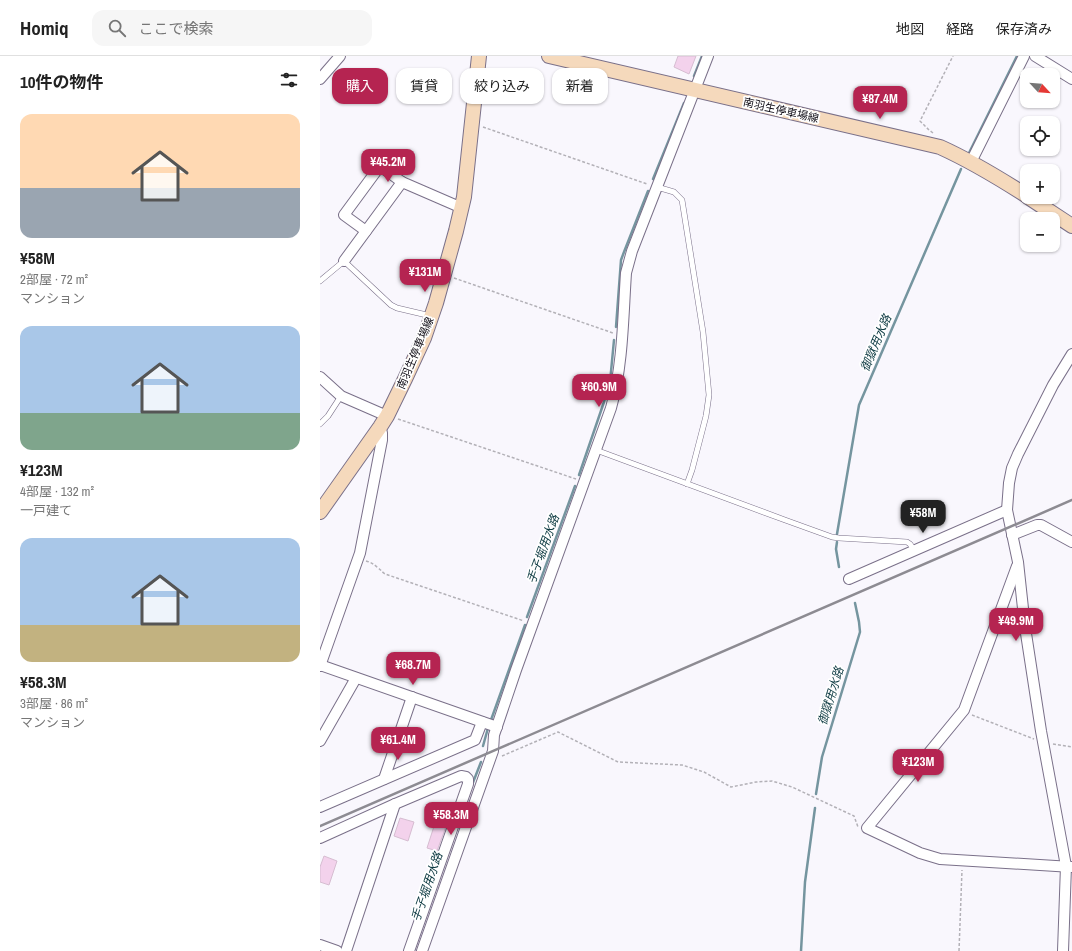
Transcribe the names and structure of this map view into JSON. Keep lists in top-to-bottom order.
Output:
{
  "streets": {
    "main road": ["南羽生停車場線"]
  },
  "water": ["御獄用水路", "手子堀用水路"],
  "north": "bottom right",
  "page": {
    "header": "Homiq",
    "search": "ここで検索",
    "nav": ["地図", "経路", "保存済み"],
    "heading": "10件の物件",
    "map_buttons": ["+", "−"],
    "chip": [
      "購入",
      "賃貸",
      "絞り込み",
      "新着"
    ],
    "price": [
      "¥87.4M",
      "¥45.2M",
      "¥131M",
      "¥60.9M",
      "¥58M",
      "¥49.9M",
      "¥68.7M",
      "¥61.4M",
      "¥123M",
      "¥58.3M"
    ],
    "list": [
      {
        "name": "¥58M",
        "note": "2部屋 · 72 m² · マンション"
      },
      {
        "name": "¥123M",
        "note": "4部屋 · 132 m² · 一戸建て"
      },
      {
        "name": "¥58.3M",
        "note": "3部屋 · 86 m² · マンション"
      }
    ]
  }
}
